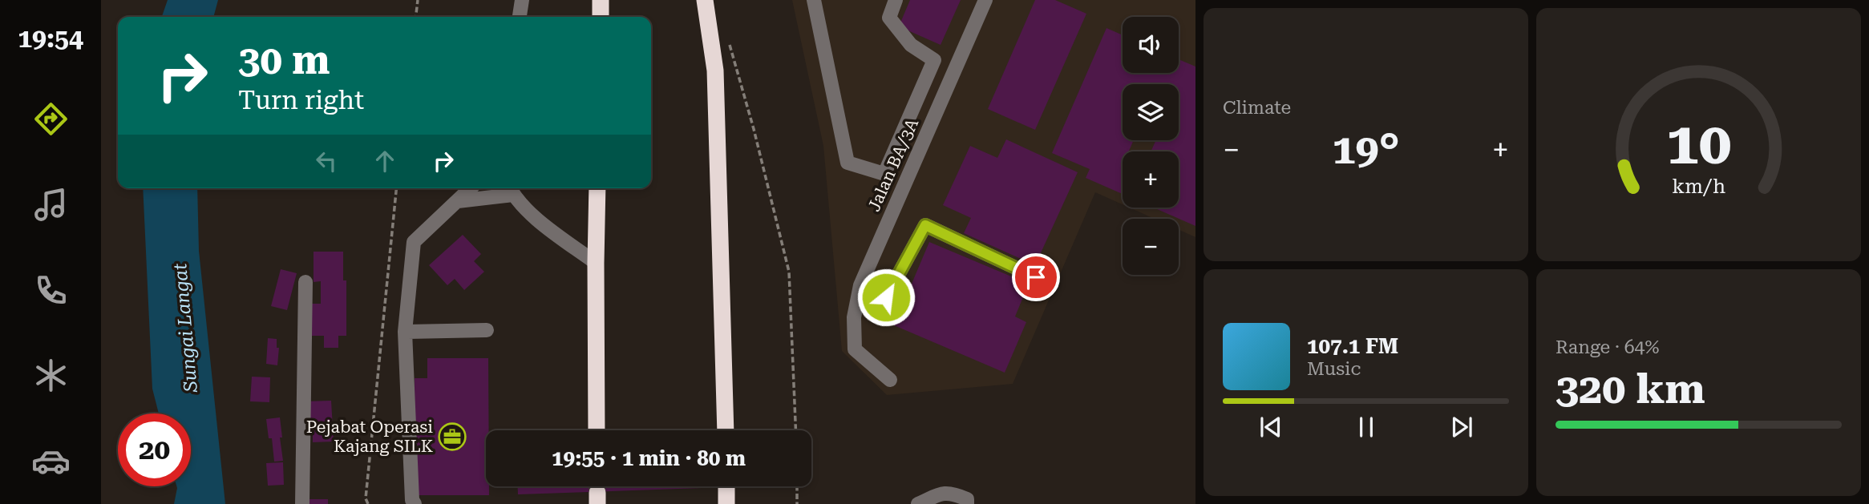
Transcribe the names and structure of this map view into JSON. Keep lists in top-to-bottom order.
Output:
{
  "streets": {
    "street": ["Jalan BA/3A"]
  },
  "water": ["Sungai Langat"],
  "places": {
    "office": ["Pejabat Operasi Kajang SILK"]
  },
  "page": {
    "tabs": "19:54",
    "tile": [
      "Climate",
      ["Range · 64%", "320 km"]
    ],
    "map_buttons": ["+", "−"],
    "turn": ["30 m", "Turn right"],
    "heat": ["−", "19°", "+"],
    "song": ["107.1 FM", "Music"],
    "limit": "20",
    "trip": "19:55 · 1 min · 80 m",
    "gauge": ["10", "km/h"]
  }
}
